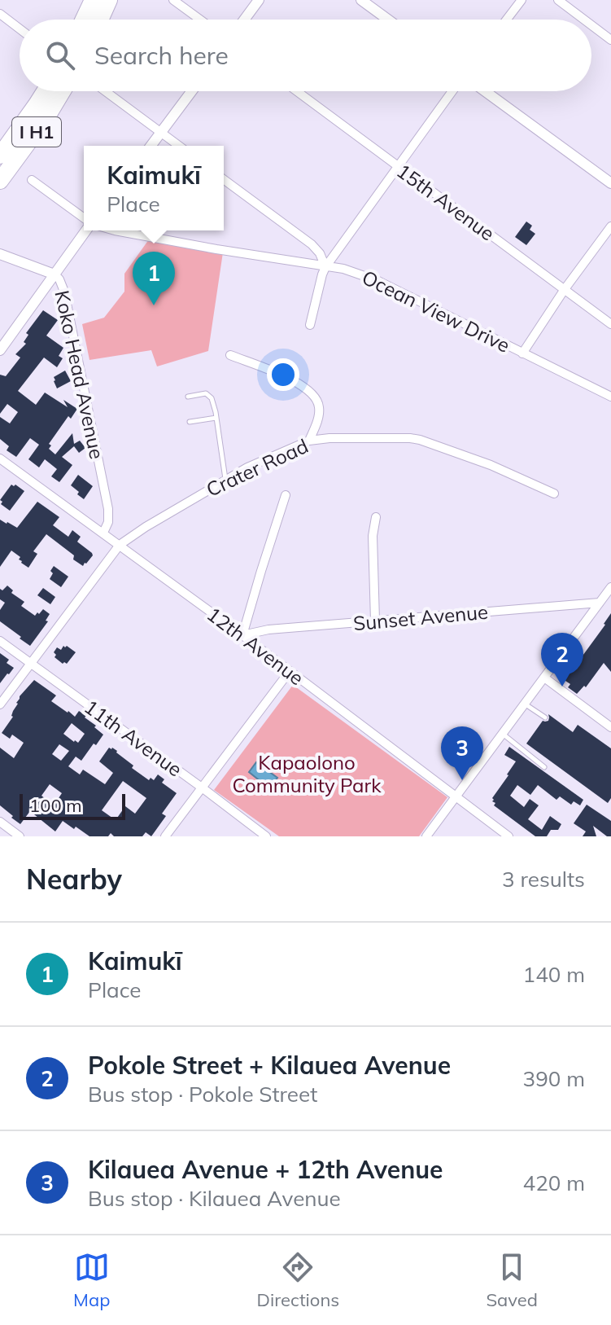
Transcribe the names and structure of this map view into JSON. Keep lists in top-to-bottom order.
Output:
{
  "streets": {
    "highway": ["I H1"],
    "street": [
      "15th Avenue",
      "Ocean View Drive",
      "Koko Head Avenue",
      "Crater Road",
      "Sunset Avenue",
      "12th Avenue",
      "11th Avenue"
    ]
  },
  "crossings": [
    ["Koko Head Avenue", "12th Avenue"],
    ["Crater Road", "12th Avenue"],
    ["Crater Road", "11th Avenue"],
    ["Sunset Avenue", "12th Avenue"]
  ],
  "parks": ["Kapaolono Community Park"],
  "scale_bar": "100 m",
  "page": {
    "search": "Search here",
    "popup": ["Kaimukī", "Place"],
    "pins": ["1", "2", "3"],
    "scale": "100 m",
    "heading": ["Nearby", "3 results"],
    "list": [
      {
        "mark": "1",
        "name": "Kaimukī",
        "note": "Place",
        "value": "140 m"
      },
      {
        "mark": "2",
        "name": "Pokole Street + Kilauea Avenue",
        "note": "Bus stop · Pokole Street",
        "value": "390 m"
      },
      {
        "mark": "3",
        "name": "Kilauea Avenue + 12th Avenue",
        "note": "Bus stop · Kilauea Avenue",
        "value": "420 m"
      }
    ],
    "nav": ["Map", "Directions", "Saved"]
  }
}
